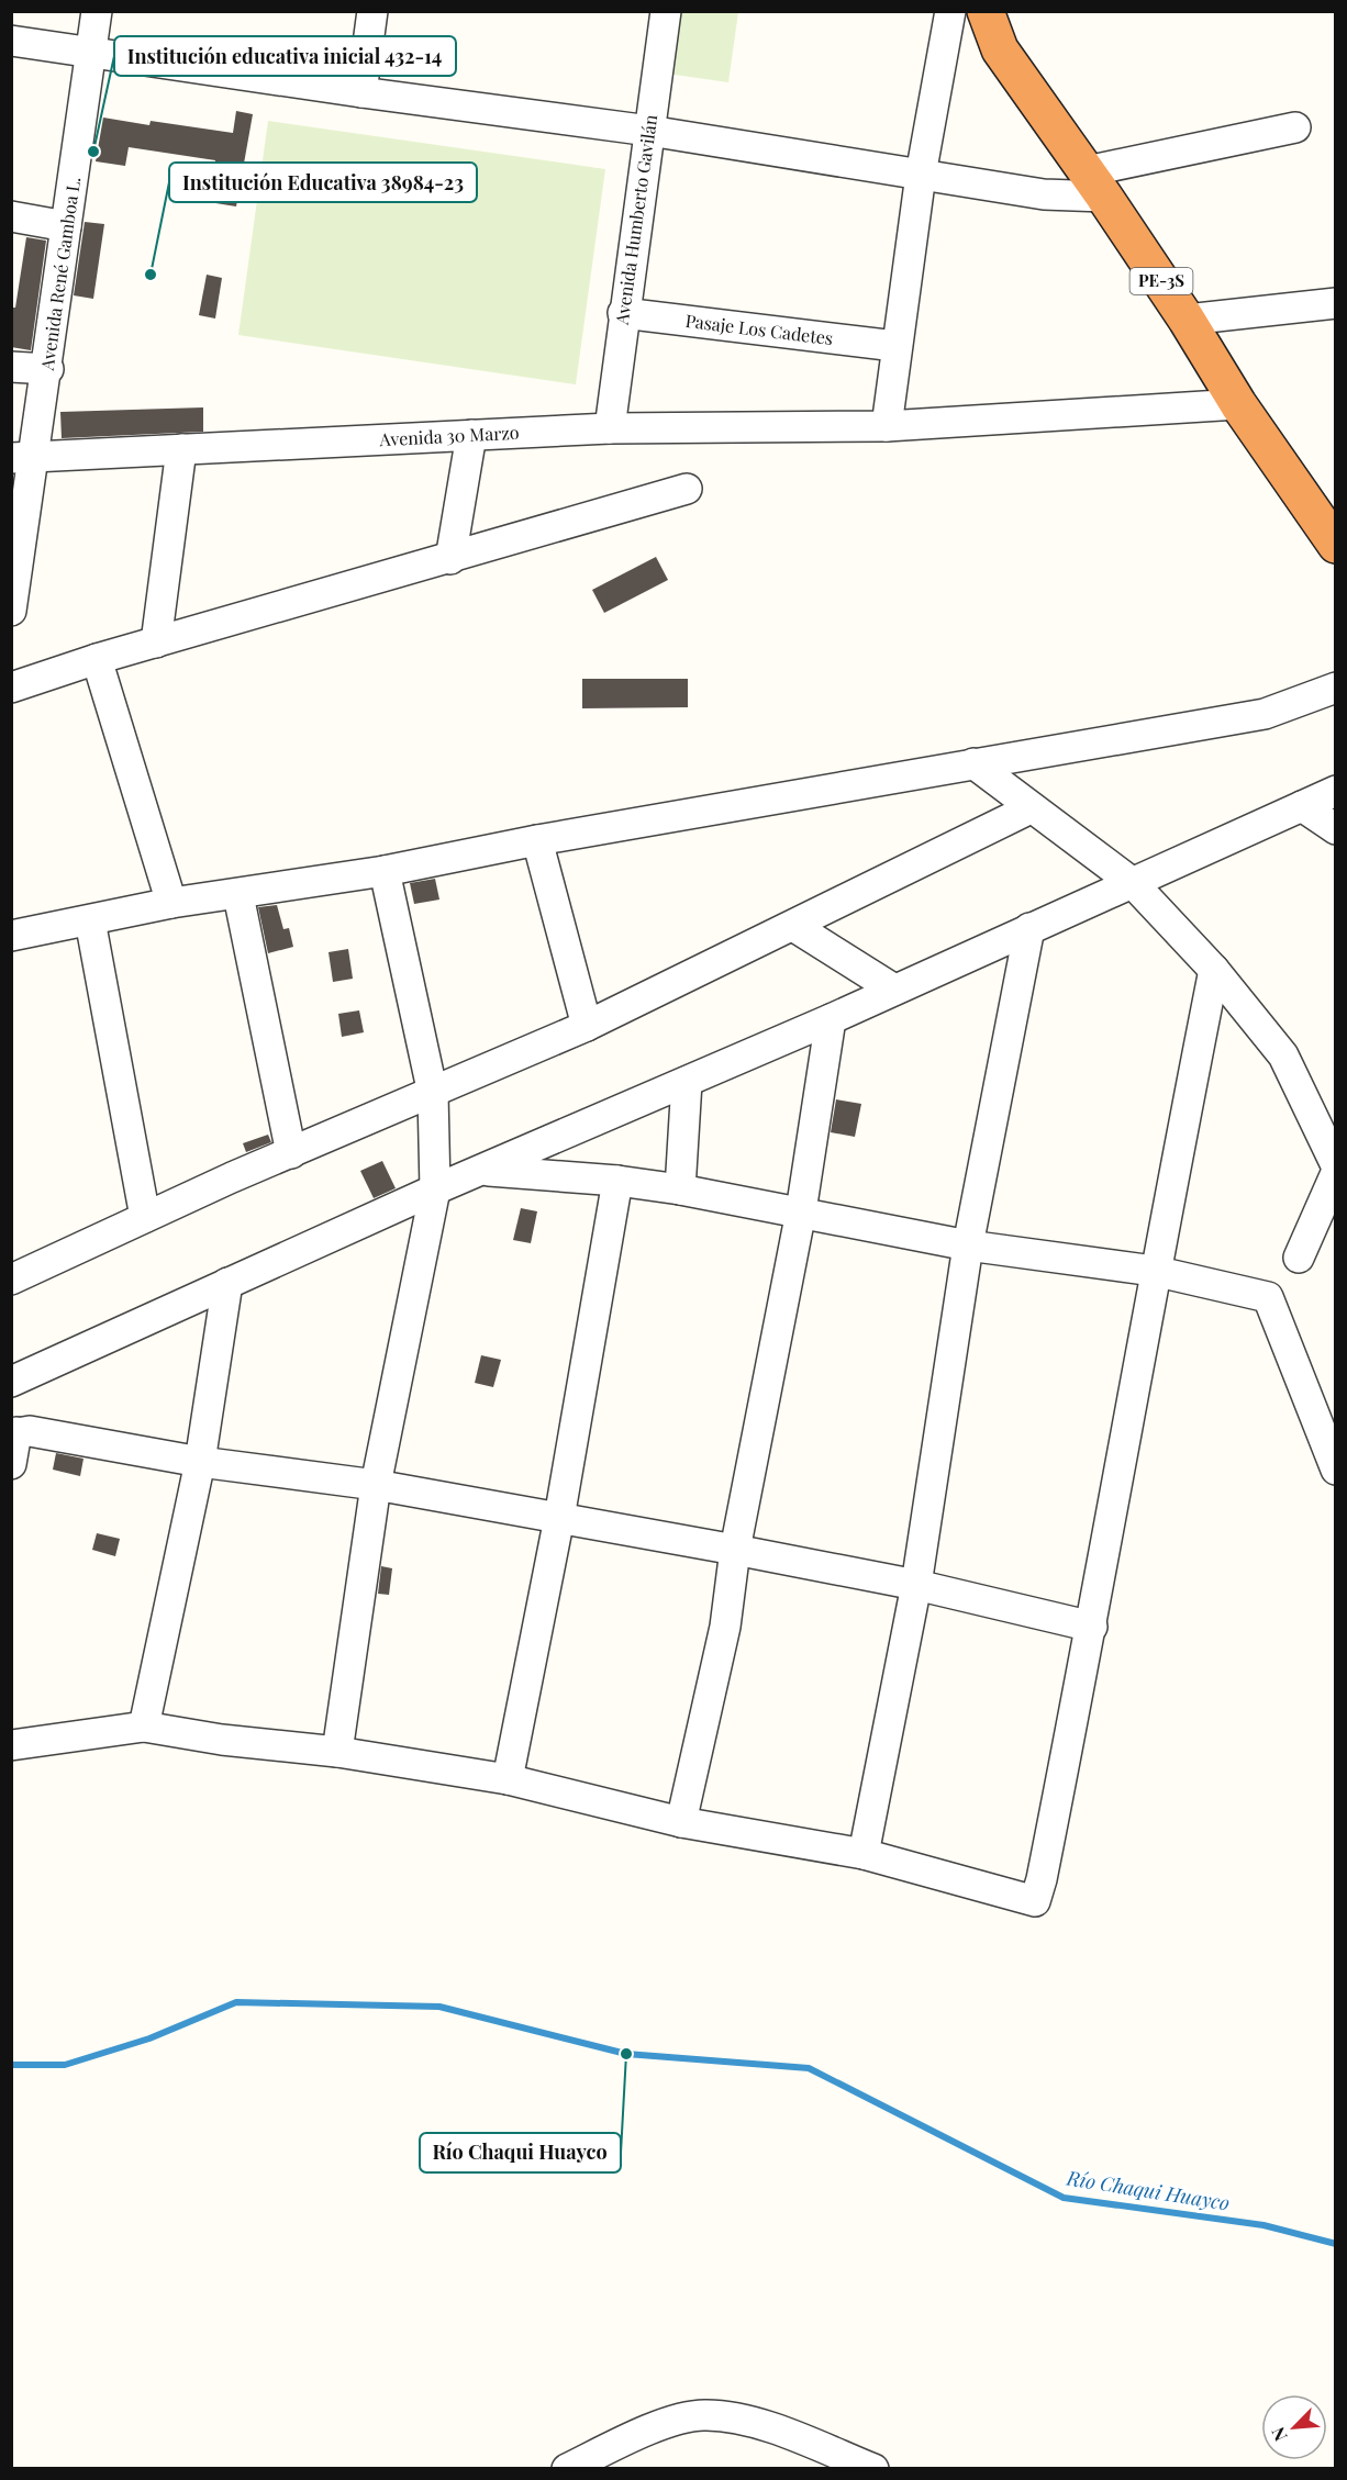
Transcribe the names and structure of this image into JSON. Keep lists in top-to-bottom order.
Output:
{
  "streets": {
    "highway": ["PE-3S"],
    "street": [
      "Avenida Humberto Gavilán",
      "Avenida René Gamboa L.",
      "Pasaje Los Cadetes",
      "Avenida 30 Marzo"
    ]
  },
  "crossings": [
    ["Avenida Humberto Gavilán", "Pasaje Los Cadetes"],
    ["Avenida Humberto Gavilán", "Avenida 30 Marzo"],
    ["Avenida René Gamboa L.", "Avenida 30 Marzo"],
    ["PE-3S", "Avenida 30 Marzo"]
  ],
  "water": ["Río Chaqui Huayco"],
  "places": ["Institución educativa inicial 432-14", "Institución Educativa 38984-23", "Río Chaqui Huayco"],
  "north": "bottom left"
}
